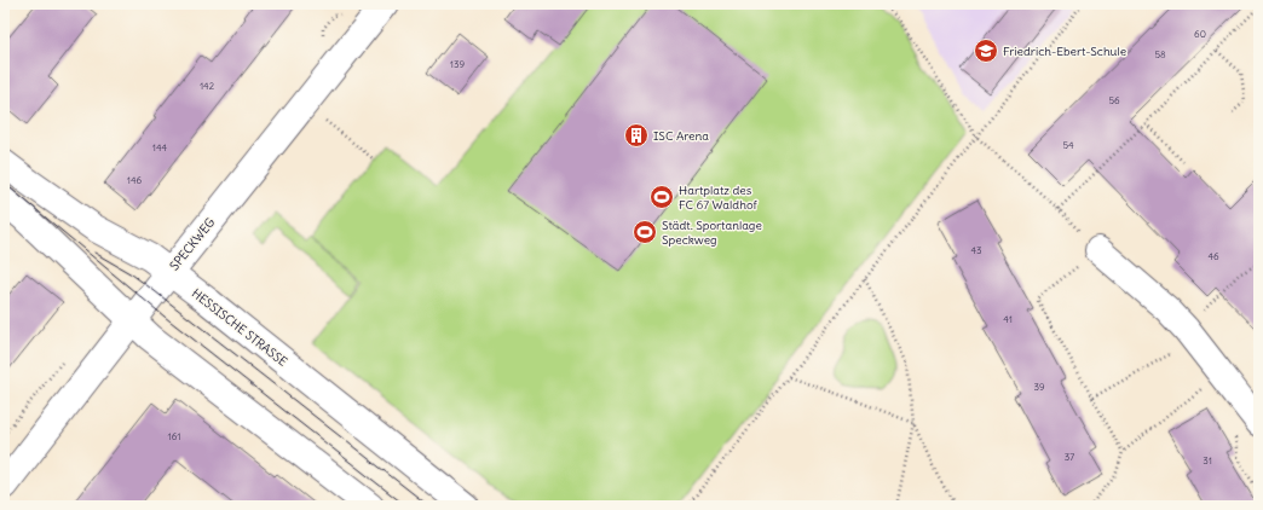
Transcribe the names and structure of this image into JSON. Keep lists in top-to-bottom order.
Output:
{
  "streets": {
    "street": ["SPECKWEG", "HESSISCHE STRASSE"]
  },
  "crossings": [
    ["SPECKWEG", "HESSISCHE STRASSE"]
  ],
  "places": {
    "school or university": ["Friedrich-Ebert-Schule"],
    "building": ["ISC Arena"],
    "sports": ["Hartplatz des FC 67 Waldhof", "Städt. Sportanlage Speckweg"]
  },
  "house_numbers": [
    "60",
    "58",
    "139",
    "142",
    "56",
    "54",
    "144",
    "146",
    "43",
    "46",
    "41",
    "39",
    "161",
    "37",
    "31"
  ]
}
